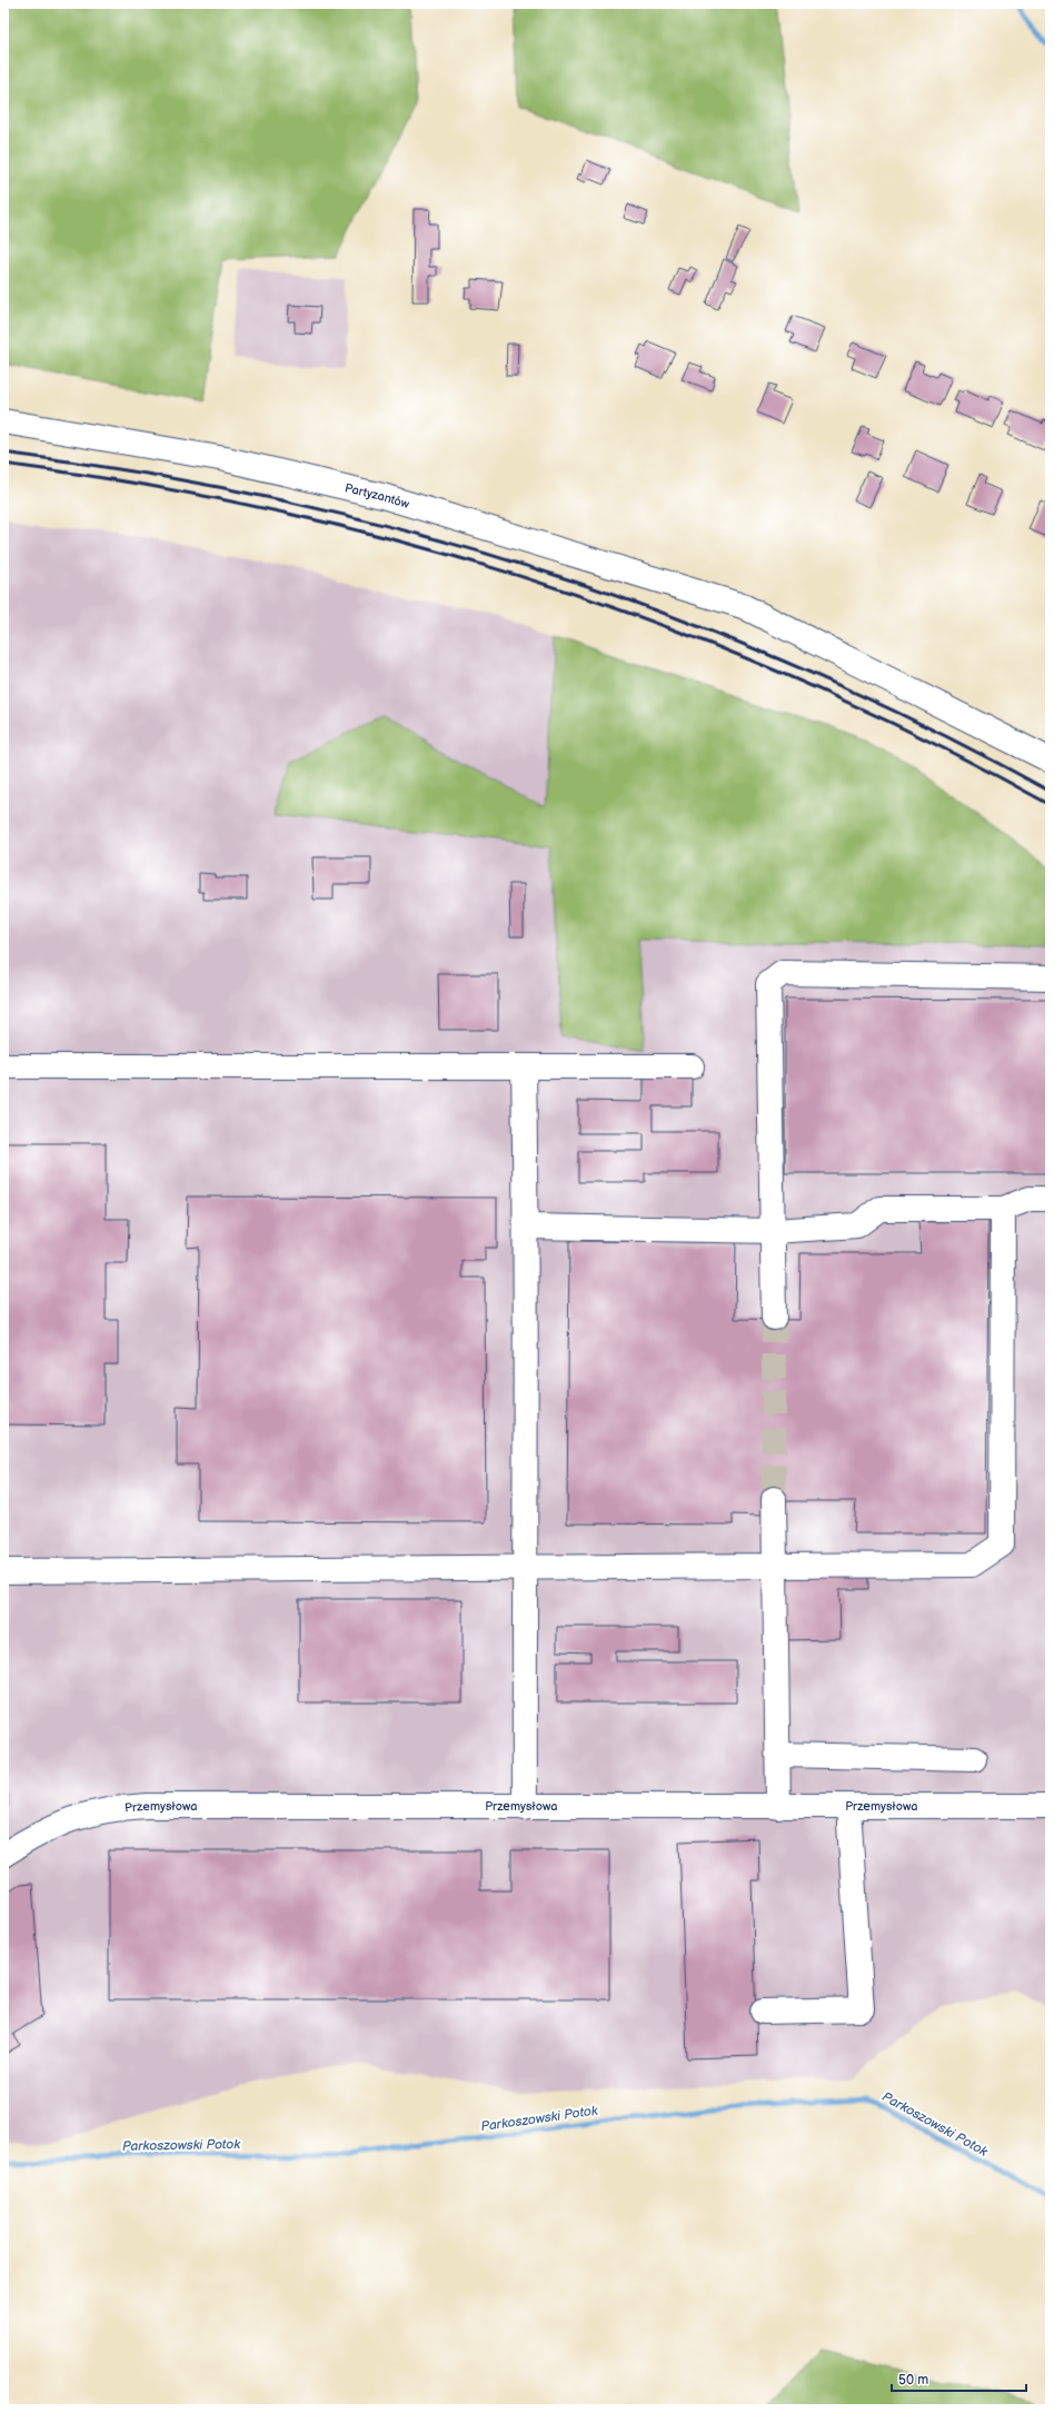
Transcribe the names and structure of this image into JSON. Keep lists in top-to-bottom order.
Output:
{
  "streets": {
    "street": ["Partyzantów", "Przemysłowa"]
  },
  "water": ["Parkoszowski Potok"],
  "scale_bar": "50 m"
}
